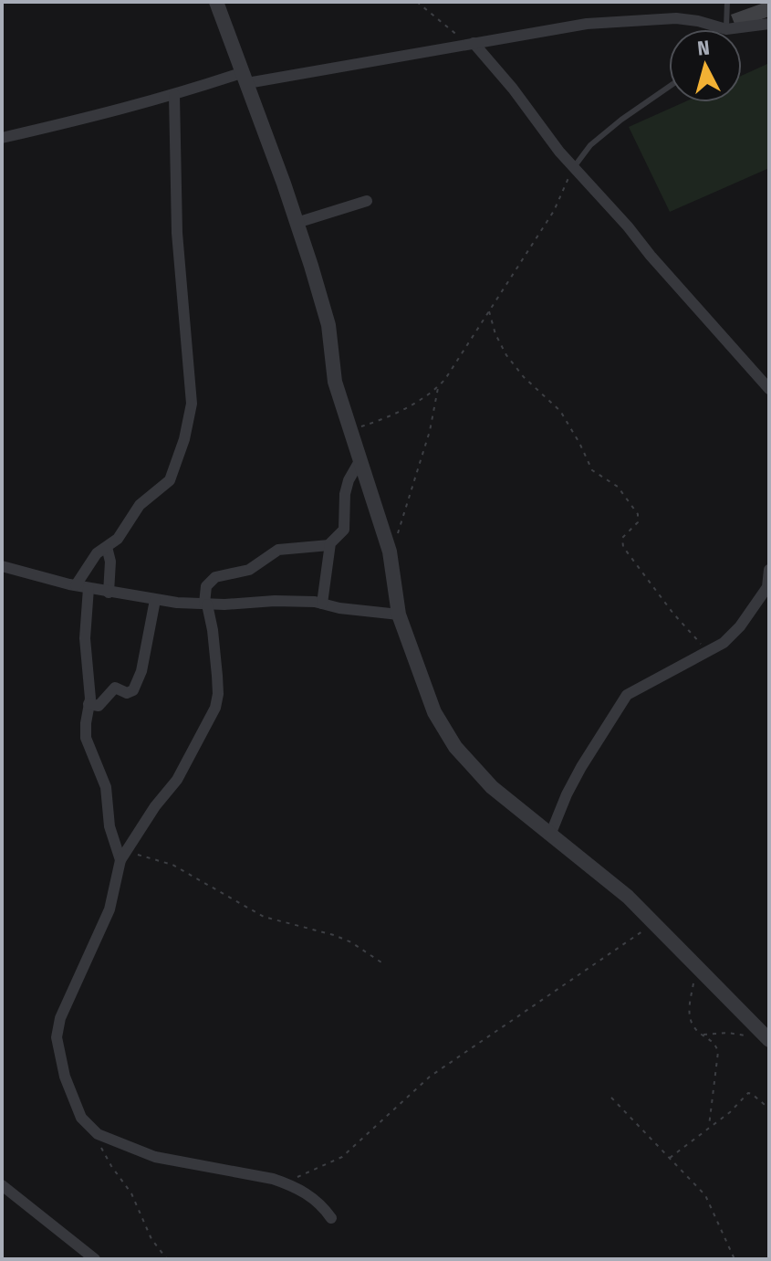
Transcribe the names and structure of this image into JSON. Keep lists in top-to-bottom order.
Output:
{
  "north": "top"
}
